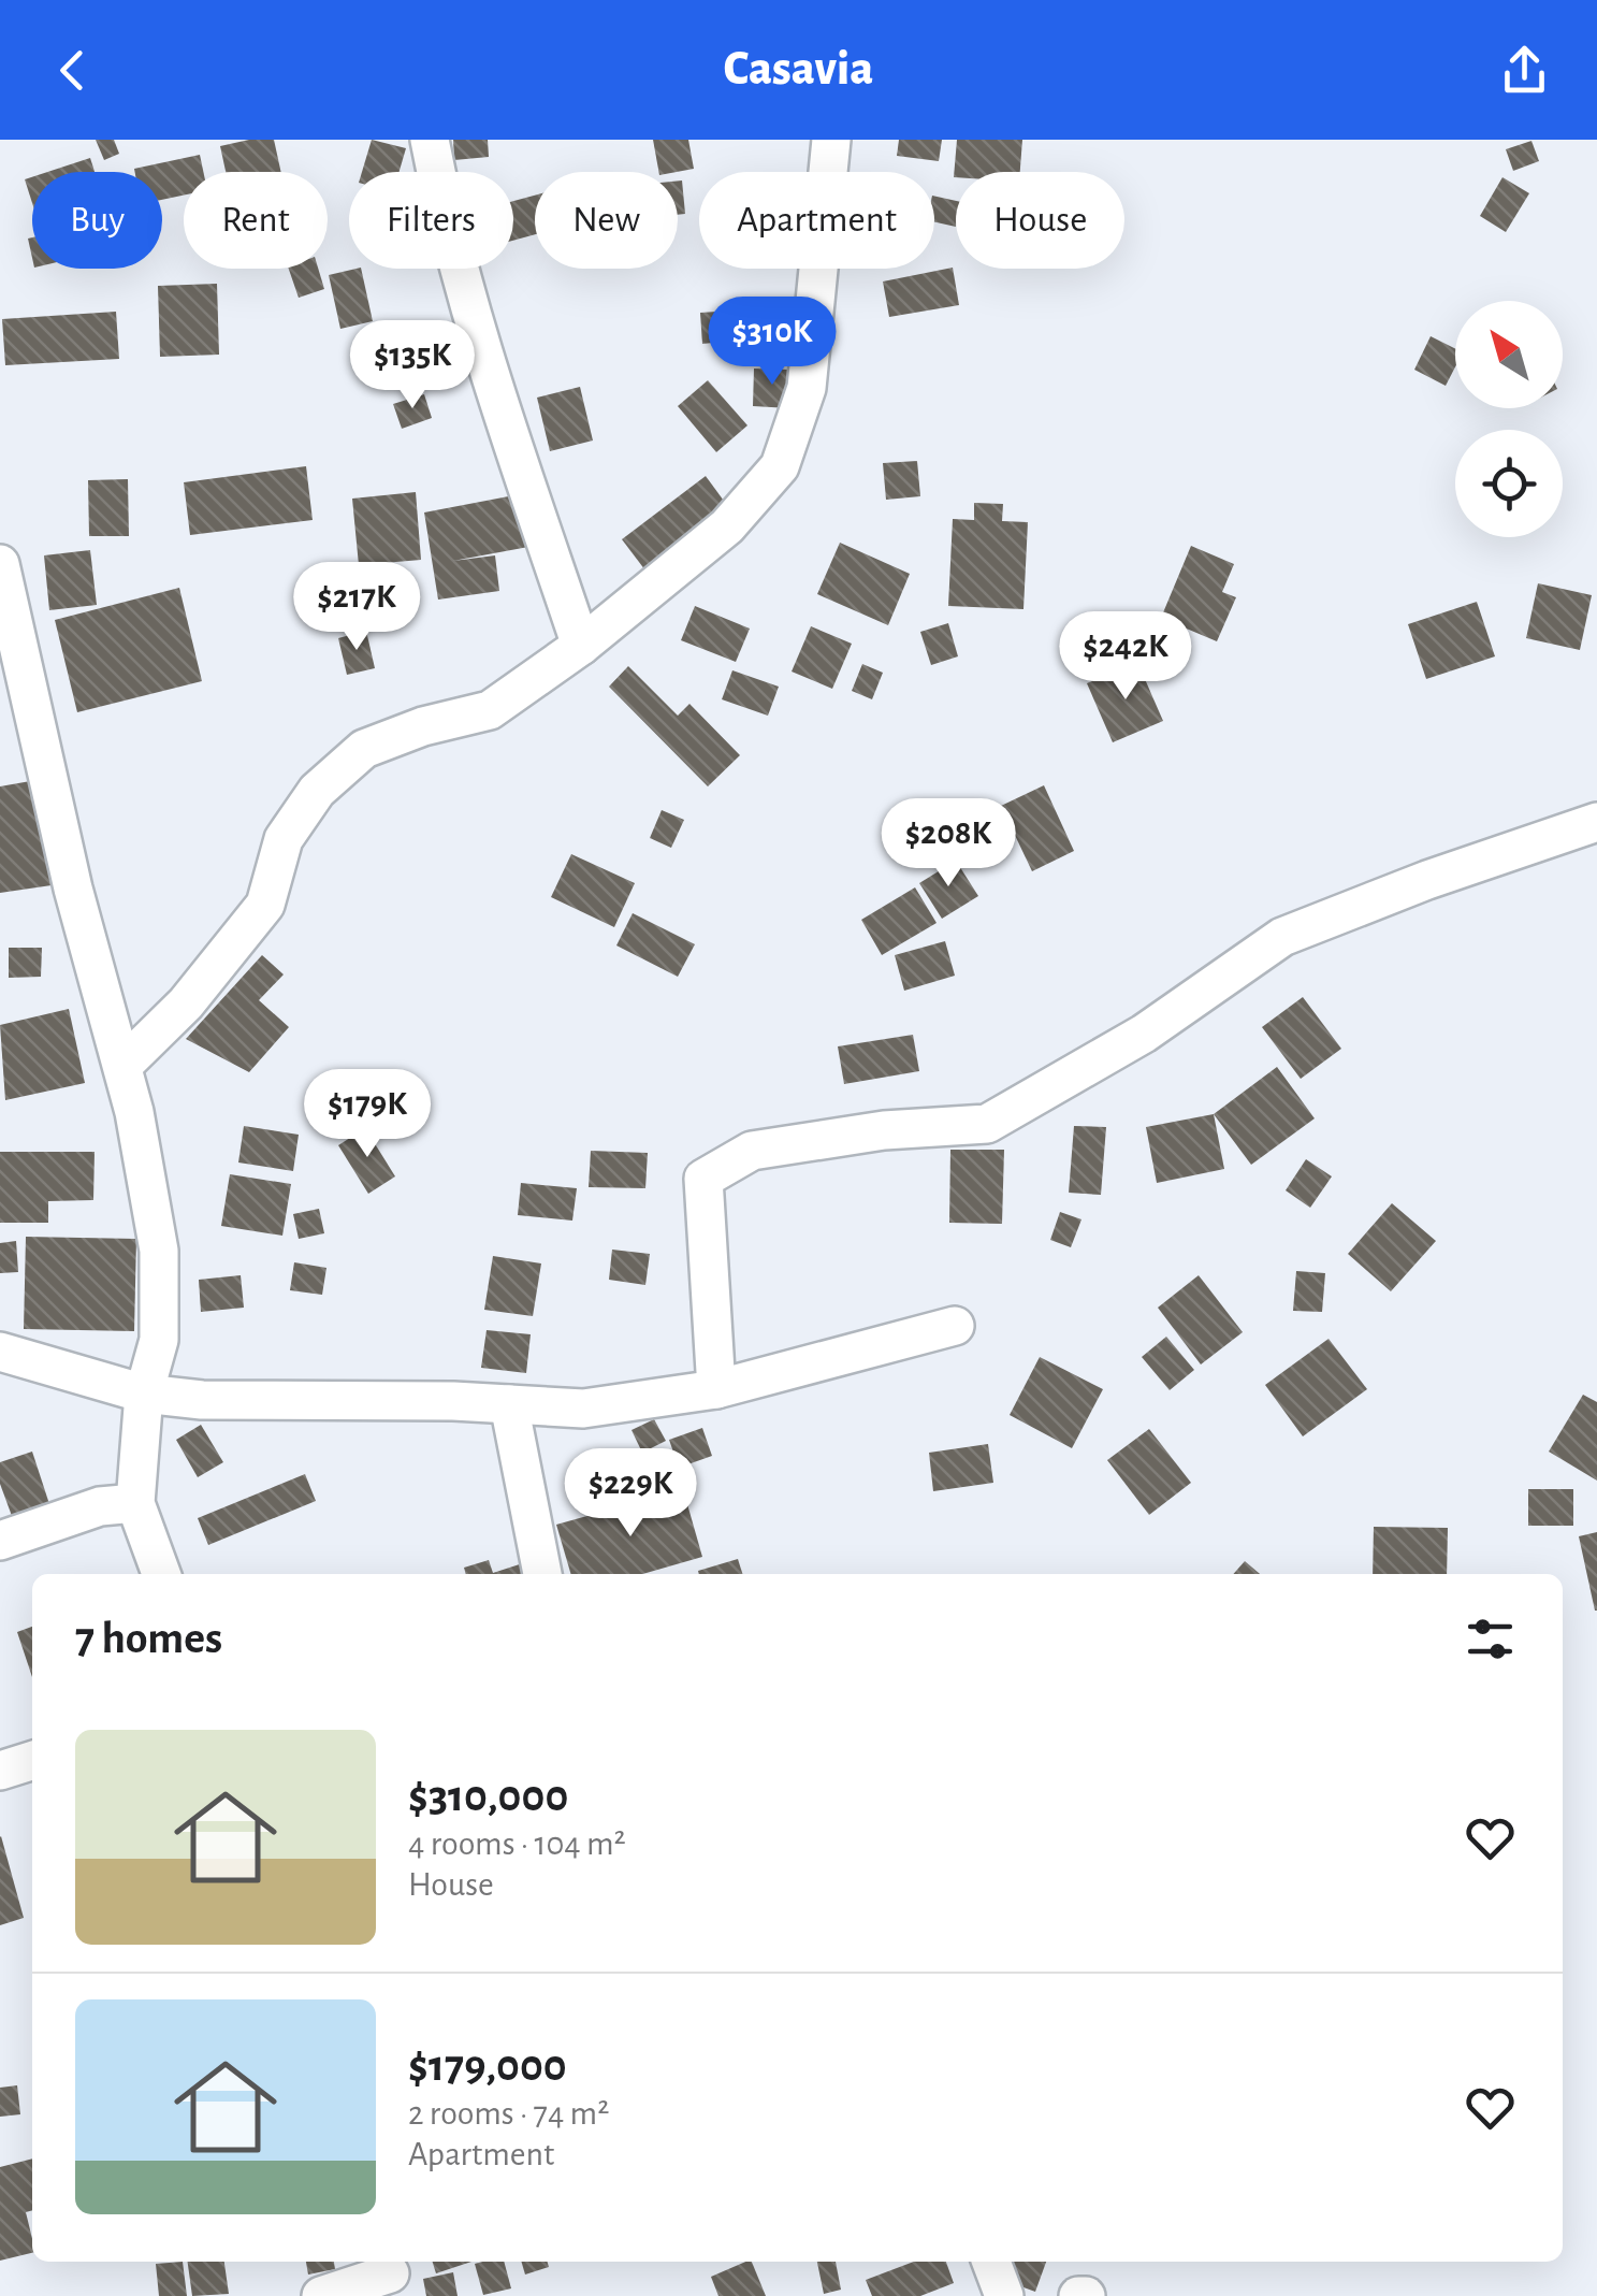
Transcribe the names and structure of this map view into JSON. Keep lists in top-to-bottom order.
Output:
{
  "north": "top left",
  "page": {
    "header": "Casavia",
    "chip": [
      "Buy",
      "Rent",
      "Filters",
      "New",
      "Apartment",
      "House"
    ],
    "price": [
      "$310K",
      "$135K",
      "$217K",
      "$242K",
      "$208K",
      "$179K",
      "$229K"
    ],
    "heading": "7 homes",
    "list": [
      {
        "name": "$310,000",
        "note": "4 rooms · 104 m² · House"
      },
      {
        "name": "$179,000",
        "note": "2 rooms · 74 m² · Apartment"
      }
    ]
  }
}
